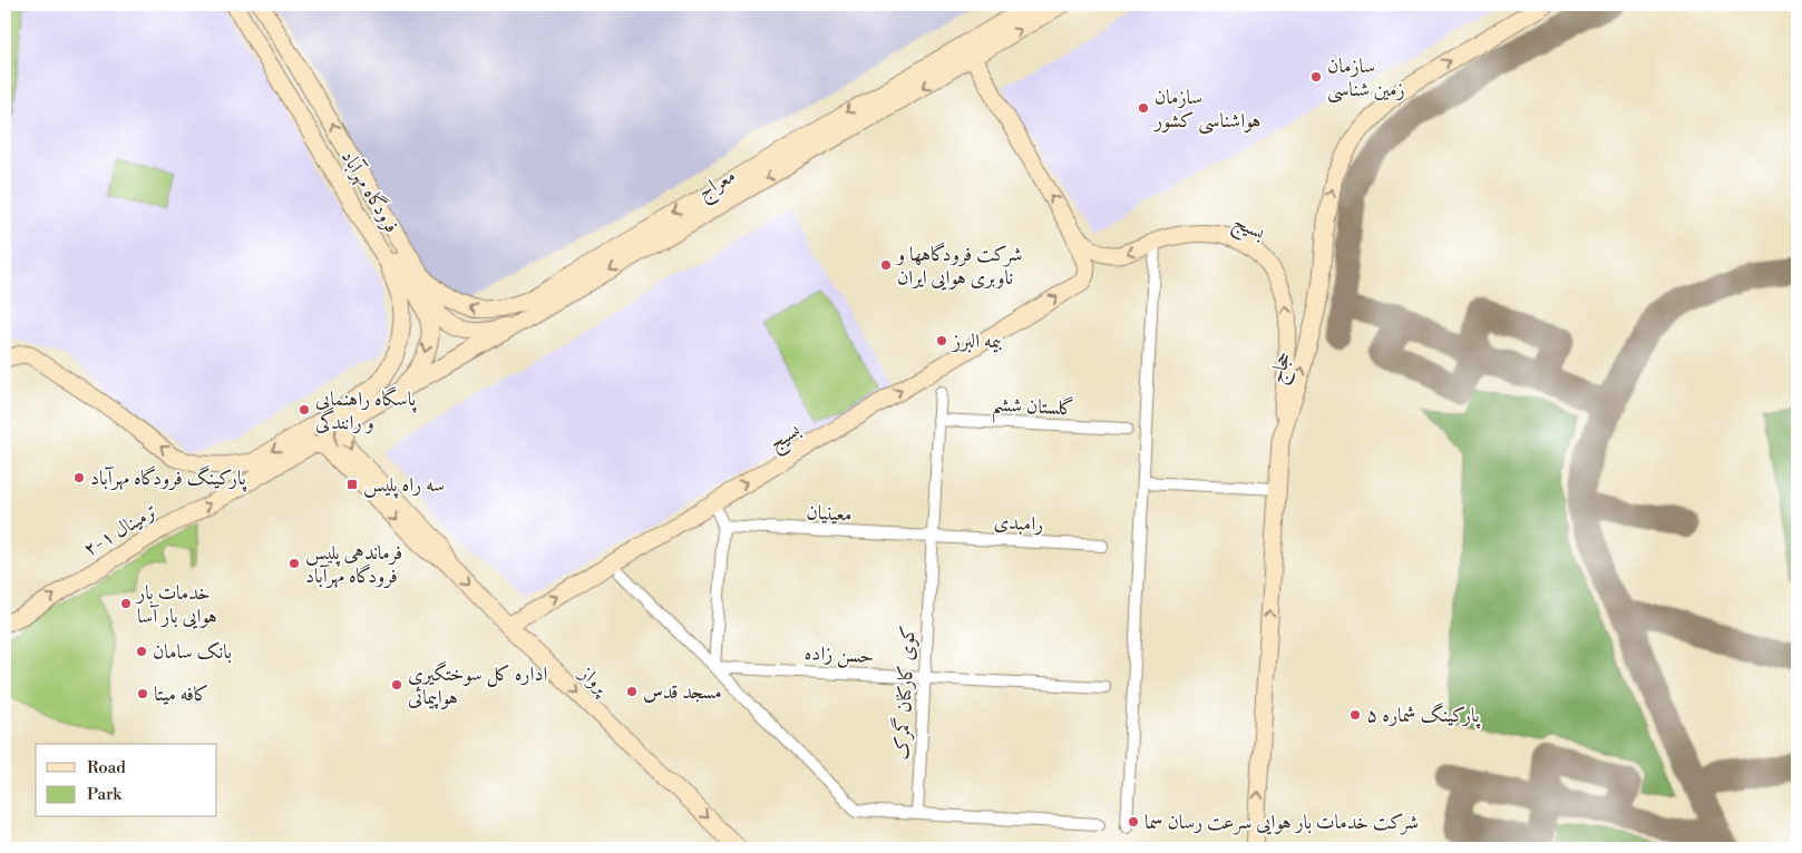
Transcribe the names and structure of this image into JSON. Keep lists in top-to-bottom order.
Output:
{
  "streets": {
    "main road": [
      "معراج",
      "فرودگاه مهرآباد",
      "بسیج",
      "حجاج",
      "ترمینال ۱-۲",
      "پرواز"
    ],
    "street": [
      "گلستان ششم",
      "معینیان",
      "رامبدی",
      "حسن زاده",
      "کوی کارکنان گمرک"
    ]
  },
  "crossings": [
    ["معراج", "فرودگاه مهرآباد"],
    ["معراج", "پرواز"],
    ["بسیج", "حجاج"],
    ["بسیج", "پرواز"],
    ["گلستان ششم", "کوی کارکنان گمرک"],
    ["معینیان", "رامبدی"],
    ["معینیان", "کوی کارکنان گمرک"],
    ["رامبدی", "کوی کارکنان گمرک"],
    ["حسن زاده", "کوی کارکنان گمرک"]
  ],
  "one_way": ["حجاج", "ترمینال ۱-۲", "پرواز"],
  "places": {
    "other": [
      "سازمان زمین شناسی",
      "سازمان هواشناسی کشور",
      "شرکت فرودگاهها و ناوبری هوایی ایران",
      "بیمه البرز",
      "پاسگاه راهنمایی و رانندگی",
      "پارکینگ فرودگاه مهرآباد",
      "فرماندهی پلیس فرودگاه مهرآباد",
      "خدمات بار هوایی بار آسا",
      "بانک سامان",
      "اداره کل سوختگیری هواپیمائی",
      "مسجد قدس",
      "کافه میتا",
      "پارکینگ شماره ۵",
      "شرکت خدمات بار هوایی سرعت رسان سما"
    ],
    "transit": ["سه راه پلیس"]
  },
  "legend": ["Road", "Park"]
}
